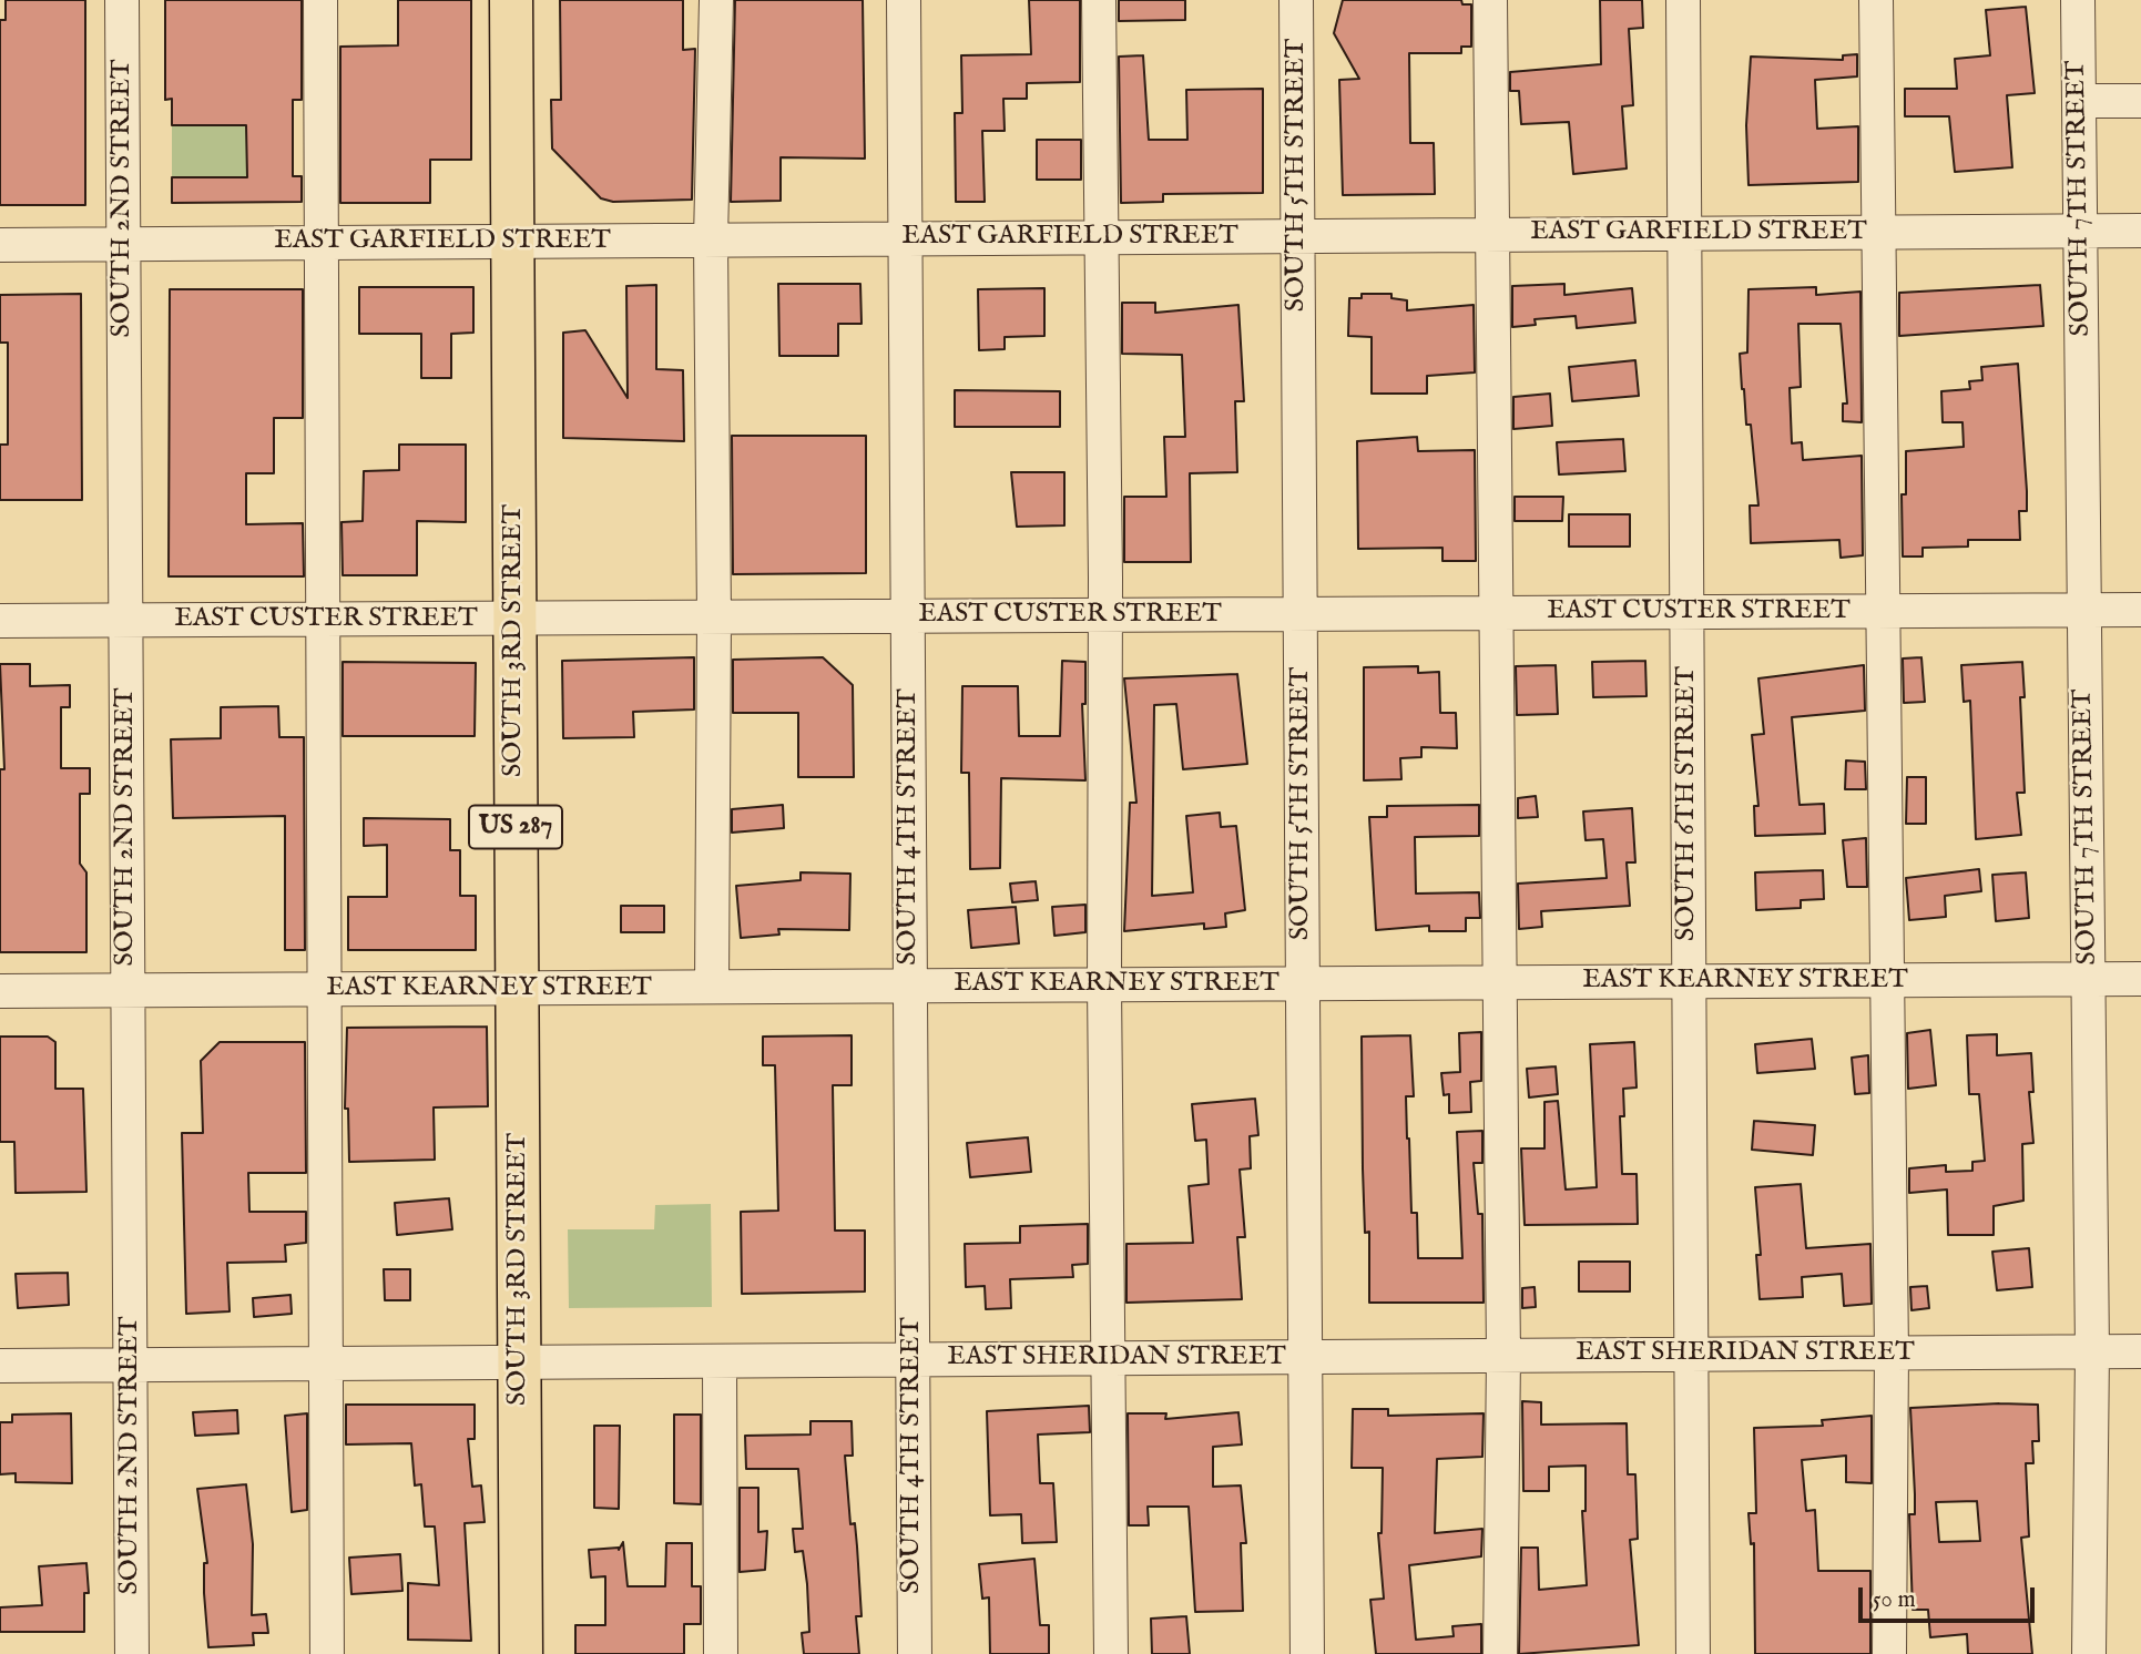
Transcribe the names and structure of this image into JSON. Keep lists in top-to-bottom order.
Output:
{
  "streets": {
    "main road": ["SOUTH 3RD STREET", "US 287"],
    "street": [
      "SOUTH 5TH STREET",
      "SOUTH 2ND STREET",
      "SOUTH 7TH STREET",
      "EAST GARFIELD STREET",
      "EAST CUSTER STREET",
      "SOUTH 6TH STREET",
      "SOUTH 4TH STREET",
      "EAST KEARNEY STREET",
      "EAST SHERIDAN STREET"
    ]
  },
  "crossings": [
    ["SOUTH 5TH STREET", "EAST GARFIELD STREET"],
    ["SOUTH 5TH STREET", "EAST CUSTER STREET"],
    ["SOUTH 5TH STREET", "EAST KEARNEY STREET"],
    ["SOUTH 5TH STREET", "EAST SHERIDAN STREET"],
    ["SOUTH 2ND STREET", "EAST GARFIELD STREET"],
    ["SOUTH 2ND STREET", "EAST CUSTER STREET"],
    ["SOUTH 2ND STREET", "EAST KEARNEY STREET"],
    ["SOUTH 2ND STREET", "EAST SHERIDAN STREET"],
    ["SOUTH 7TH STREET", "EAST GARFIELD STREET"],
    ["SOUTH 7TH STREET", "EAST CUSTER STREET"],
    ["SOUTH 7TH STREET", "EAST KEARNEY STREET"],
    ["SOUTH 7TH STREET", "EAST SHERIDAN STREET"],
    ["EAST GARFIELD STREET", "SOUTH 3RD STREET"],
    ["EAST GARFIELD STREET", "SOUTH 6TH STREET"],
    ["EAST GARFIELD STREET", "SOUTH 4TH STREET"],
    ["EAST CUSTER STREET", "SOUTH 3RD STREET"],
    ["EAST CUSTER STREET", "SOUTH 6TH STREET"],
    ["EAST CUSTER STREET", "SOUTH 4TH STREET"],
    ["SOUTH 3RD STREET", "EAST KEARNEY STREET"],
    ["SOUTH 3RD STREET", "EAST SHERIDAN STREET"],
    ["SOUTH 6TH STREET", "EAST KEARNEY STREET"],
    ["SOUTH 6TH STREET", "EAST SHERIDAN STREET"],
    ["SOUTH 4TH STREET", "EAST KEARNEY STREET"],
    ["SOUTH 4TH STREET", "EAST SHERIDAN STREET"]
  ],
  "scale_bar": "50 m"
}
